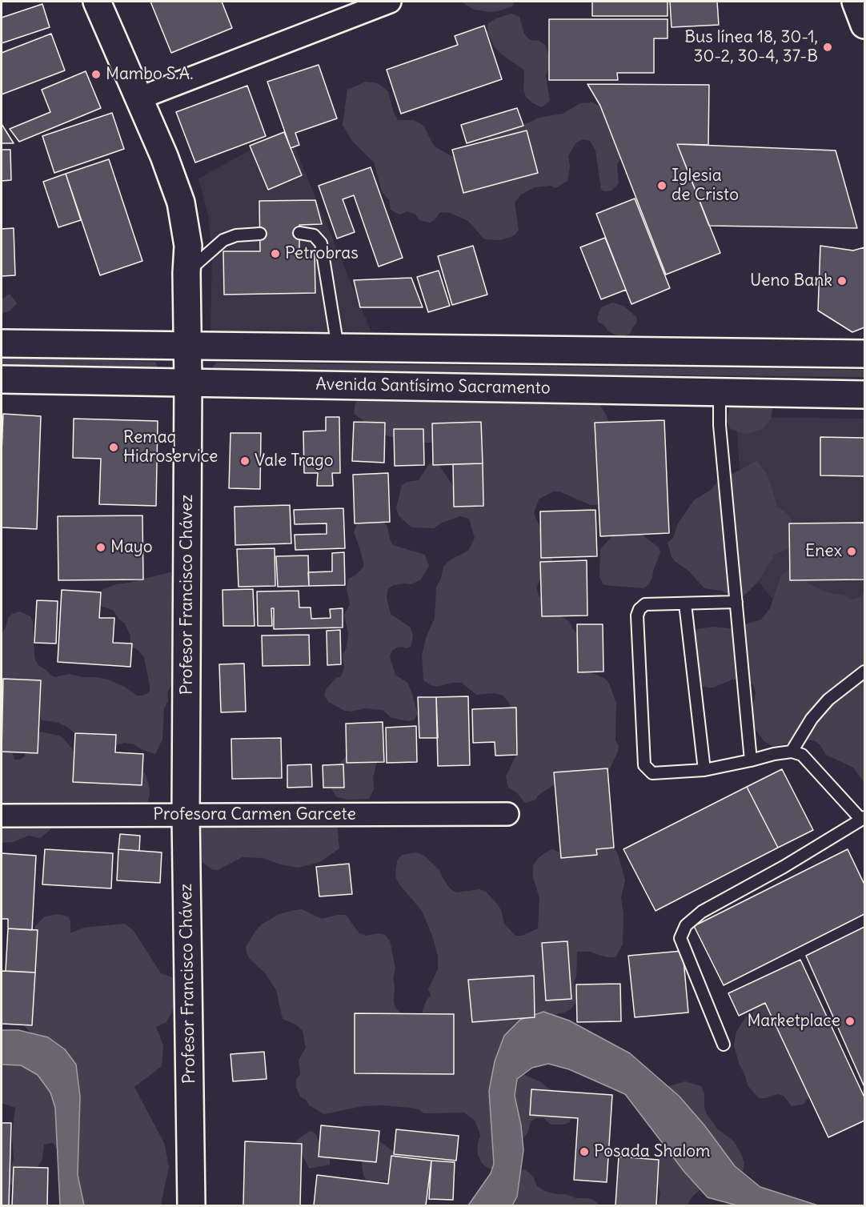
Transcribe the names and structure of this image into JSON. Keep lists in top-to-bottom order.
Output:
{
  "streets": {
    "main road": ["Avenida Santísimo Sacramento", "Profesor Francisco Chávez"],
    "street": ["Profesora Carmen Garcete"]
  },
  "crossings": [
    ["Avenida Santísimo Sacramento", "Profesor Francisco Chávez"],
    ["Profesor Francisco Chávez", "Profesora Carmen Garcete"]
  ],
  "places": [
    "Bus línea 18, 30-1, 30-2, 30-4, 37-B",
    "Mambo S.A.",
    "Iglesia de Cristo",
    "Petrobras",
    "Ueno Bank",
    "Remaq Hidroservice",
    "Vale Trago",
    "Mayo",
    "Enex",
    "Marketplace",
    "Posada Shalom"
  ]
}
